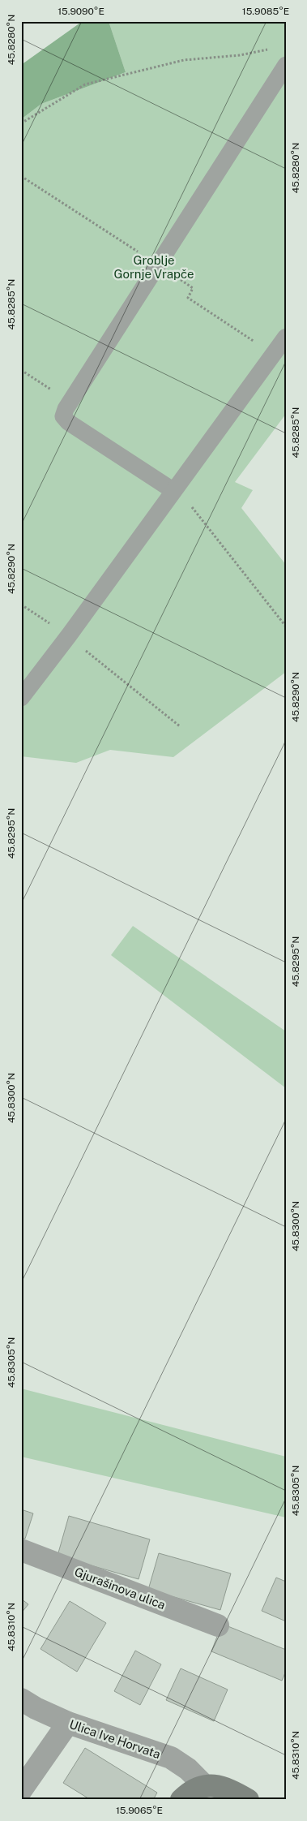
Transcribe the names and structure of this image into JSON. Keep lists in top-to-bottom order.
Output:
{
  "streets": {
    "street": ["Gjurašinova ulica", "Ulica Ive Horvata"]
  },
  "parks": ["Groblje Gornje Vrapče"],
  "coordinates": [
    "15.9090°E",
    "15.9085°E",
    "45.8280°N",
    "45.8285°N",
    "45.8290°N",
    "45.8295°N",
    "45.8300°N",
    "45.8305°N",
    "45.8310°N",
    "15.9065°E"
  ]
}
